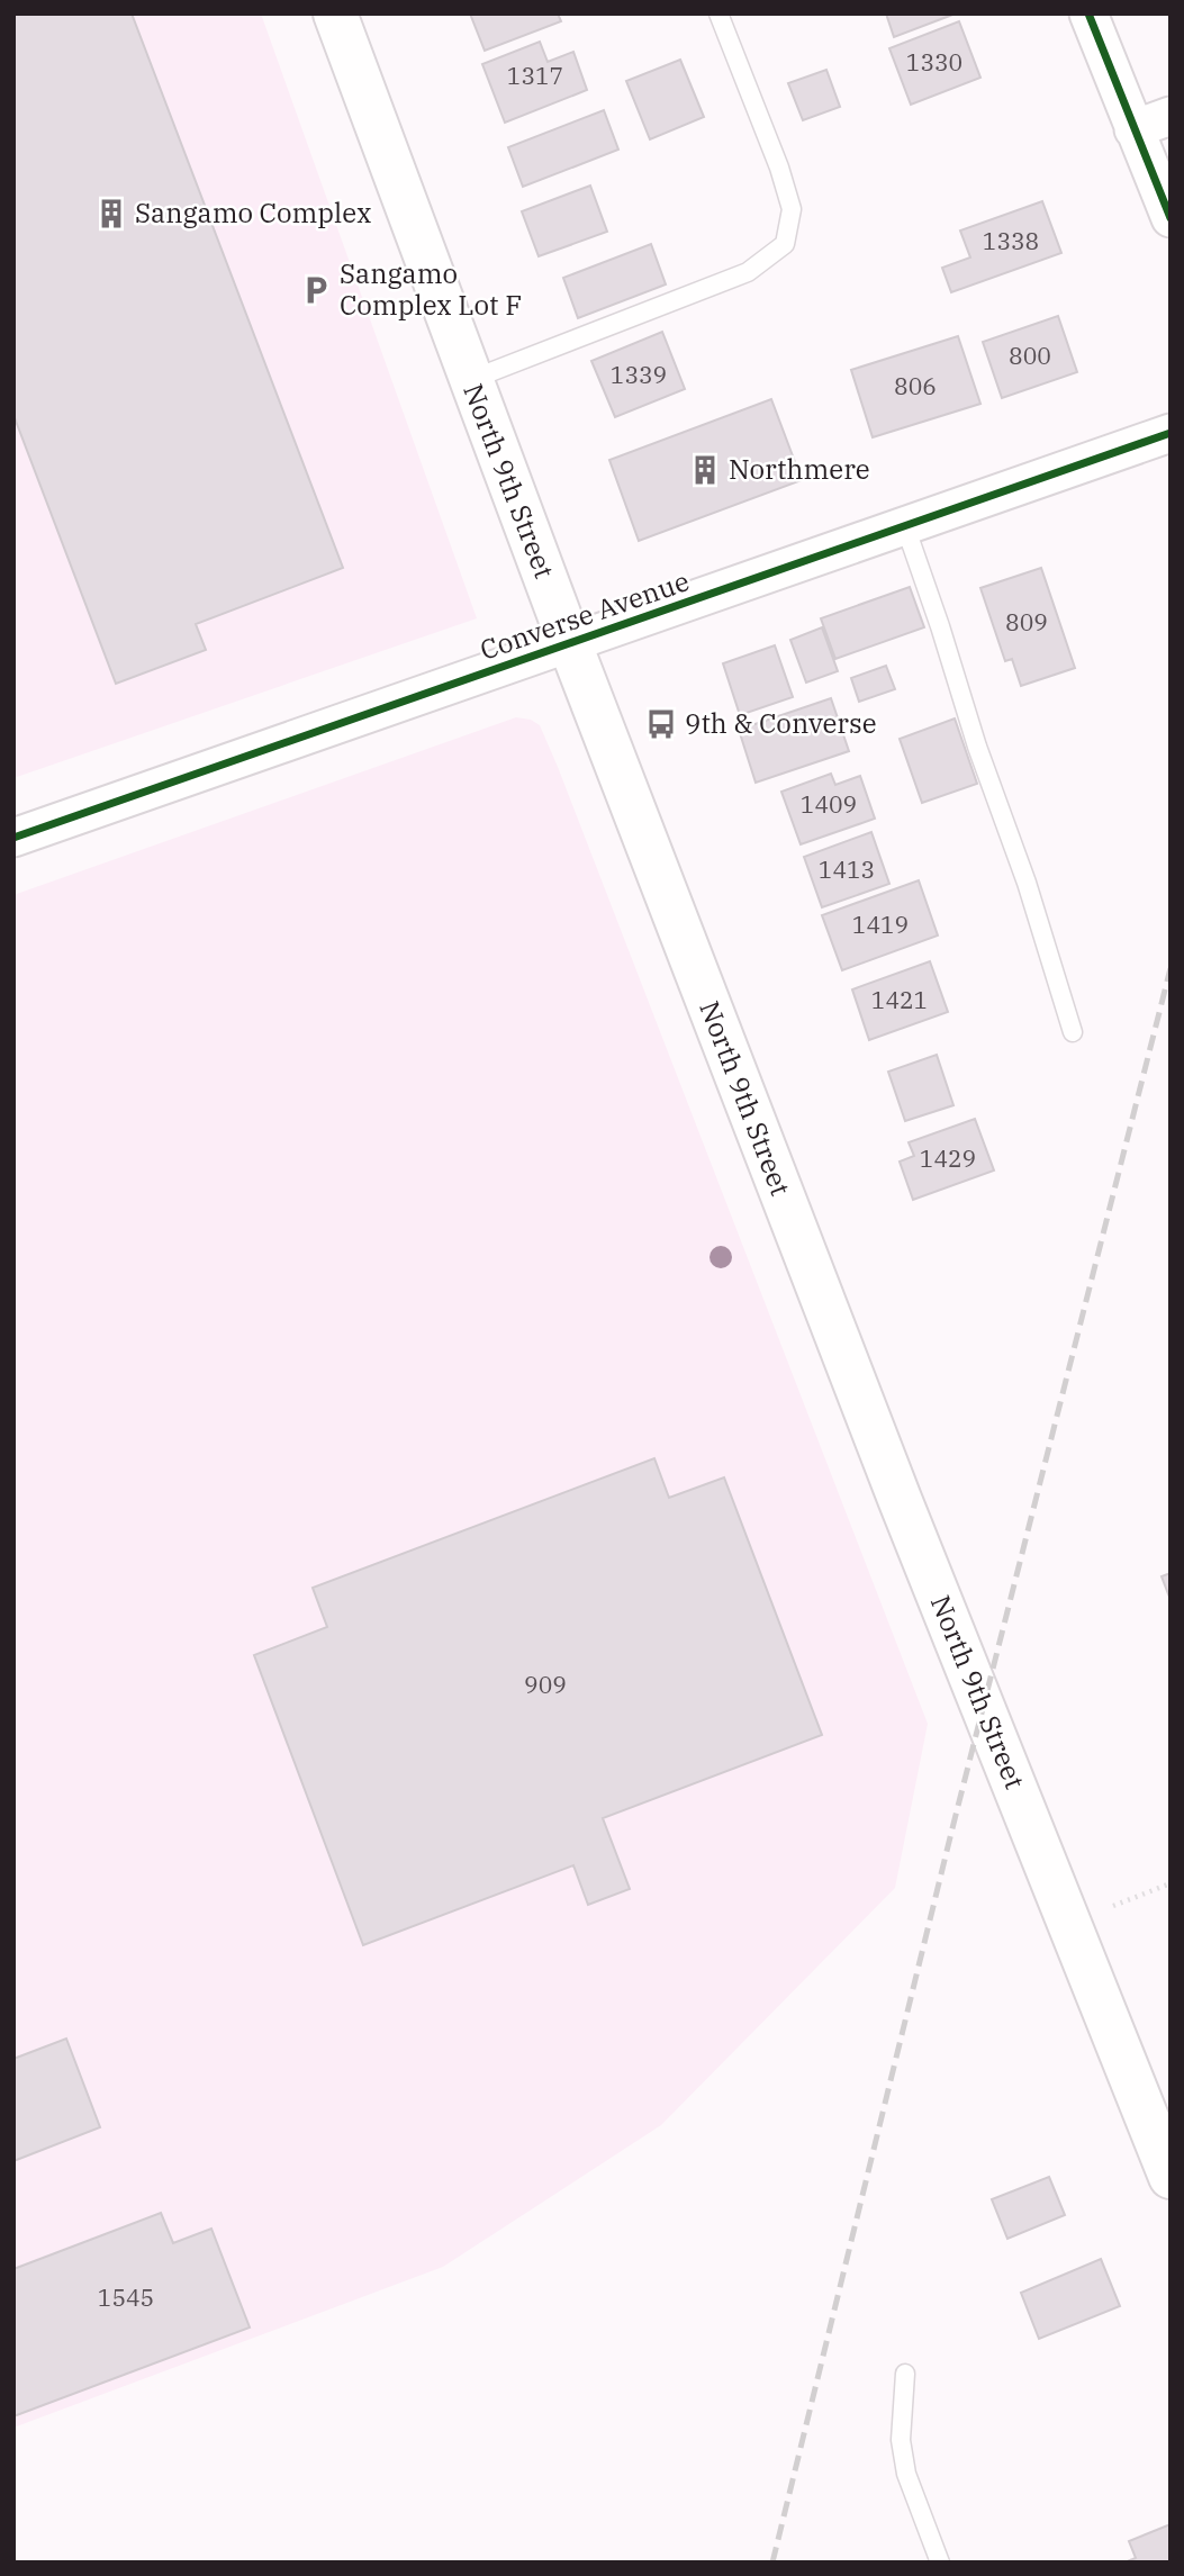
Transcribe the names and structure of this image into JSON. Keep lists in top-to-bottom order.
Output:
{
  "streets": {
    "main road": ["North 9th Street"],
    "street": ["Converse Avenue"]
  },
  "crossings": [
    ["North 9th Street", "Converse Avenue"]
  ],
  "places": {
    "building": ["Sangamo Complex", "Northmere"],
    "parking": ["Sangamo Complex Lot F"],
    "bus stop": ["9th & Converse"]
  },
  "house_numbers": [
    "1330",
    "1317",
    "1338",
    "800",
    "1339",
    "806",
    "809",
    "1409",
    "1413",
    "1419",
    "1421",
    "1429",
    "909",
    "1545"
  ]
}
